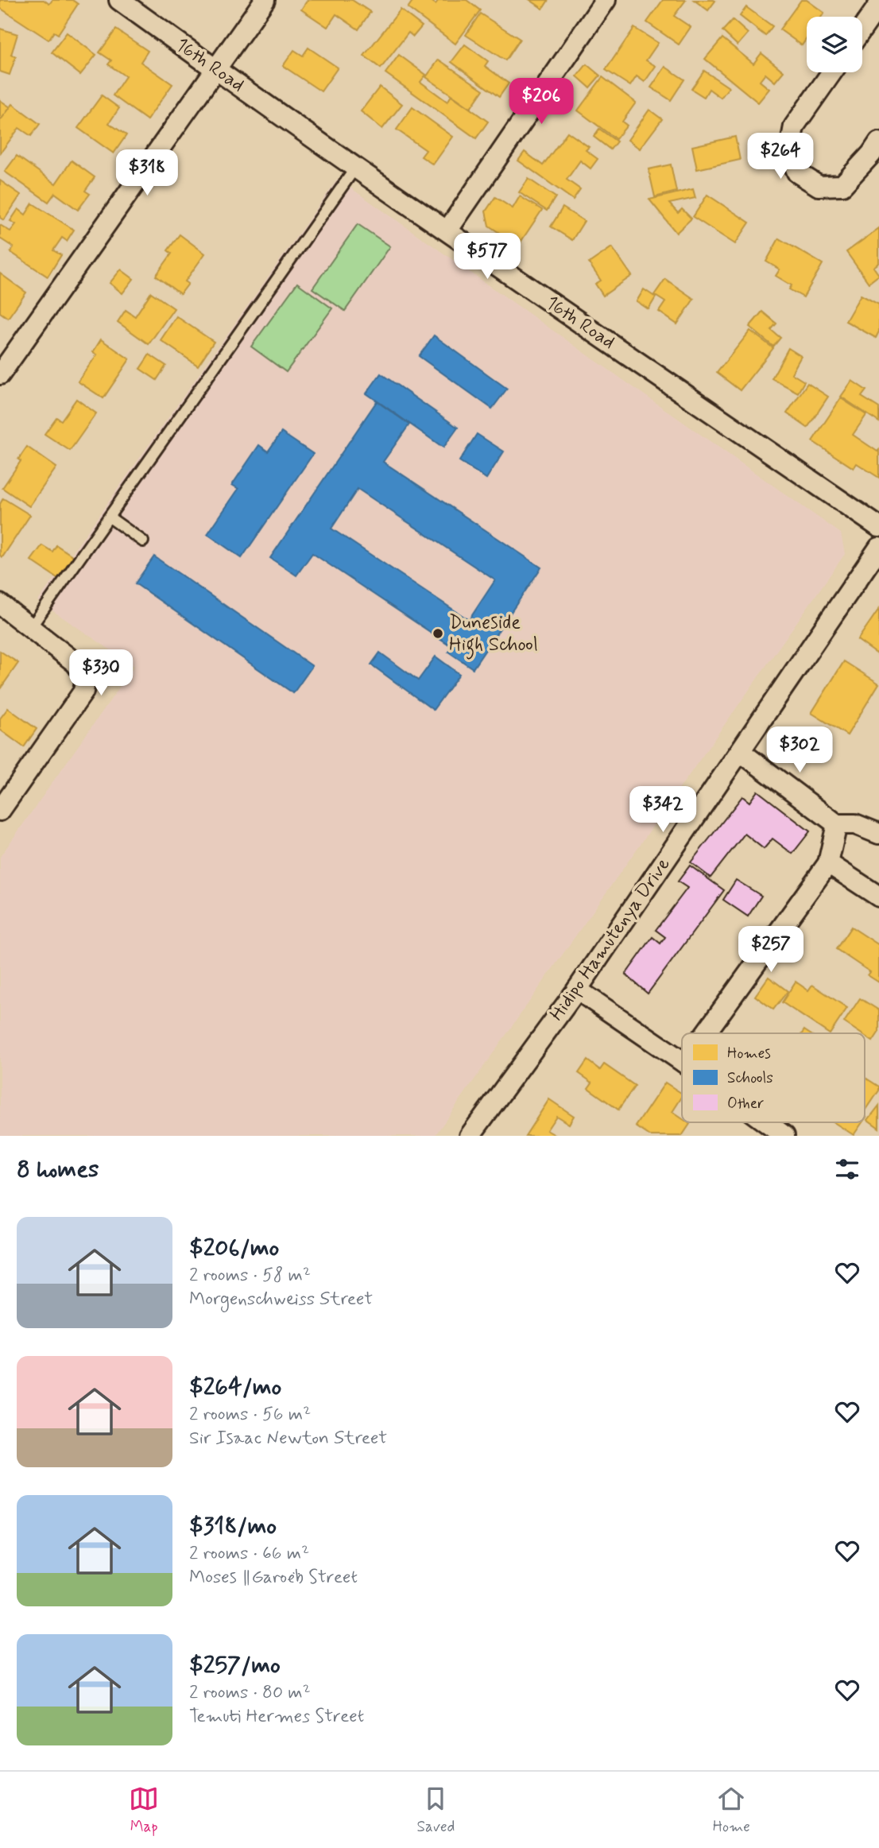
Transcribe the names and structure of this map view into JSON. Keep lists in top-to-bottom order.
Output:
{
  "streets": {
    "street": ["16th Road", "Hidipo Hamutenya Drive"]
  },
  "places": ["Duneside High School"],
  "legend": ["Homes", "Schools", "Other"],
  "page": {
    "price": [
      "$206",
      "$264",
      "$318",
      "$577",
      "$330",
      "$302",
      "$342",
      "$257"
    ],
    "heading": "8 homes",
    "list": [
      {
        "name": "$206/mo",
        "note": "2 rooms · 58 m² · Morgenschweiss Street"
      },
      {
        "name": "$264/mo",
        "note": "2 rooms · 56 m² · Sir Isaac Newton Street"
      },
      {
        "name": "$318/mo",
        "note": "2 rooms · 66 m² · Moses ǁGaroëb Street"
      },
      {
        "name": "$257/mo",
        "note": "2 rooms · 80 m² · Temuti Hermes Street"
      }
    ],
    "tabs": ["Map", "Saved", "Home"]
  }
}
